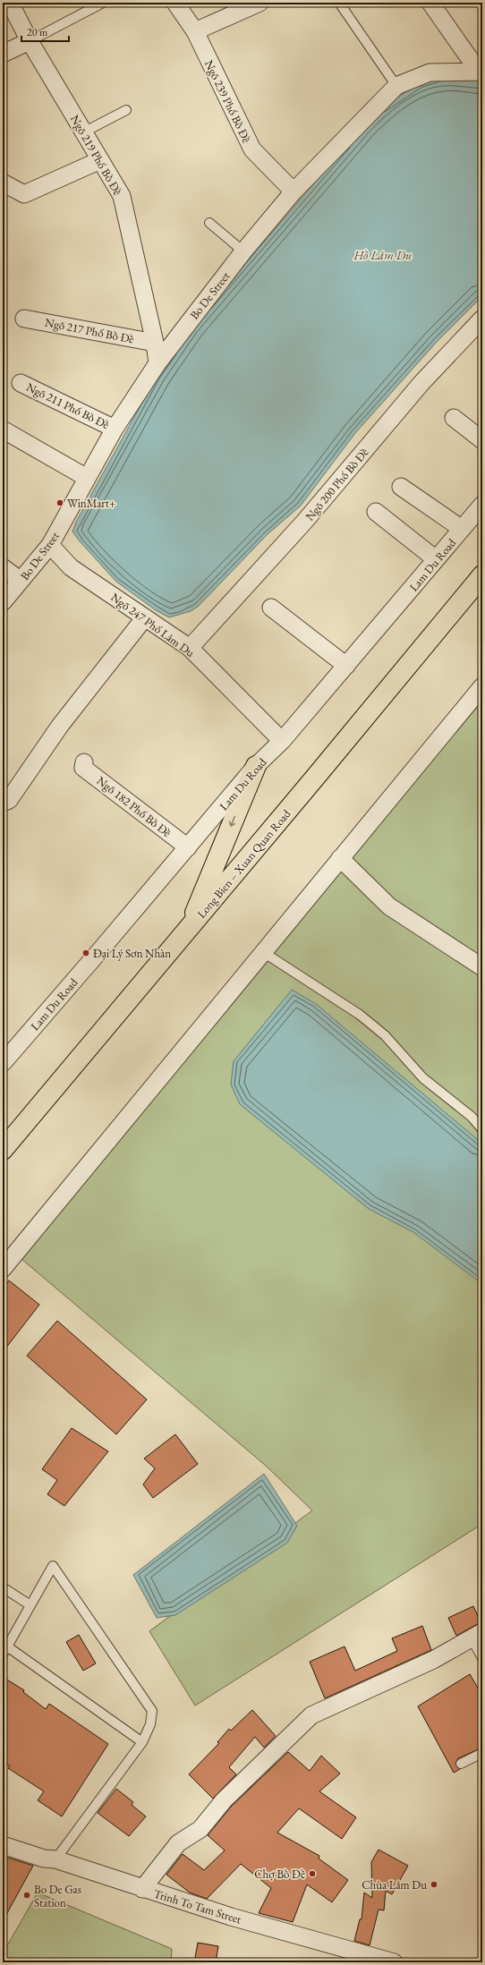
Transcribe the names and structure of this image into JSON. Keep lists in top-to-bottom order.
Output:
{
  "streets": {
    "main road": ["Long Bien – Xuan Quan Road"],
    "street": [
      "Ngõ 239 Phố Bồ Đề",
      "Ngõ 219 Phố Bồ Đề",
      "Bo De Street",
      "Ngõ 217 Phố Bồ Đề",
      "Ngõ 211 Phố Bồ Đề",
      "Ngõ 200 Phố Bồ Đề",
      "Lam Du Road",
      "Ngõ 247 Phố Lâm Du",
      "Ngõ 182 Phố Bồ Đề",
      "Trinh To Tam Street"
    ]
  },
  "crossings": [
    ["Ngõ 239 Phố Bồ Đề", "Bo De Street"],
    ["Ngõ 219 Phố Bồ Đề", "Bo De Street"],
    ["Ngõ 219 Phố Bồ Đề", "Ngõ 217 Phố Bồ Đề"],
    ["Bo De Street", "Ngõ 211 Phố Bồ Đề"],
    ["Bo De Street", "Ngõ 247 Phố Lâm Du"],
    ["Ngõ 200 Phố Bồ Đề", "Ngõ 247 Phố Lâm Du"],
    ["Lam Du Road", "Ngõ 247 Phố Lâm Du"],
    ["Lam Du Road", "Ngõ 182 Phố Bồ Đề"]
  ],
  "water": ["Hồ Lâm Du"],
  "places": [
    "WinMart+",
    "Đại Lý Sơn Nhàn",
    "Chợ Bồ Đề",
    "Chùa Lâm Du",
    "Bo De Gas Station"
  ],
  "scale_bar": "20 m"
}
